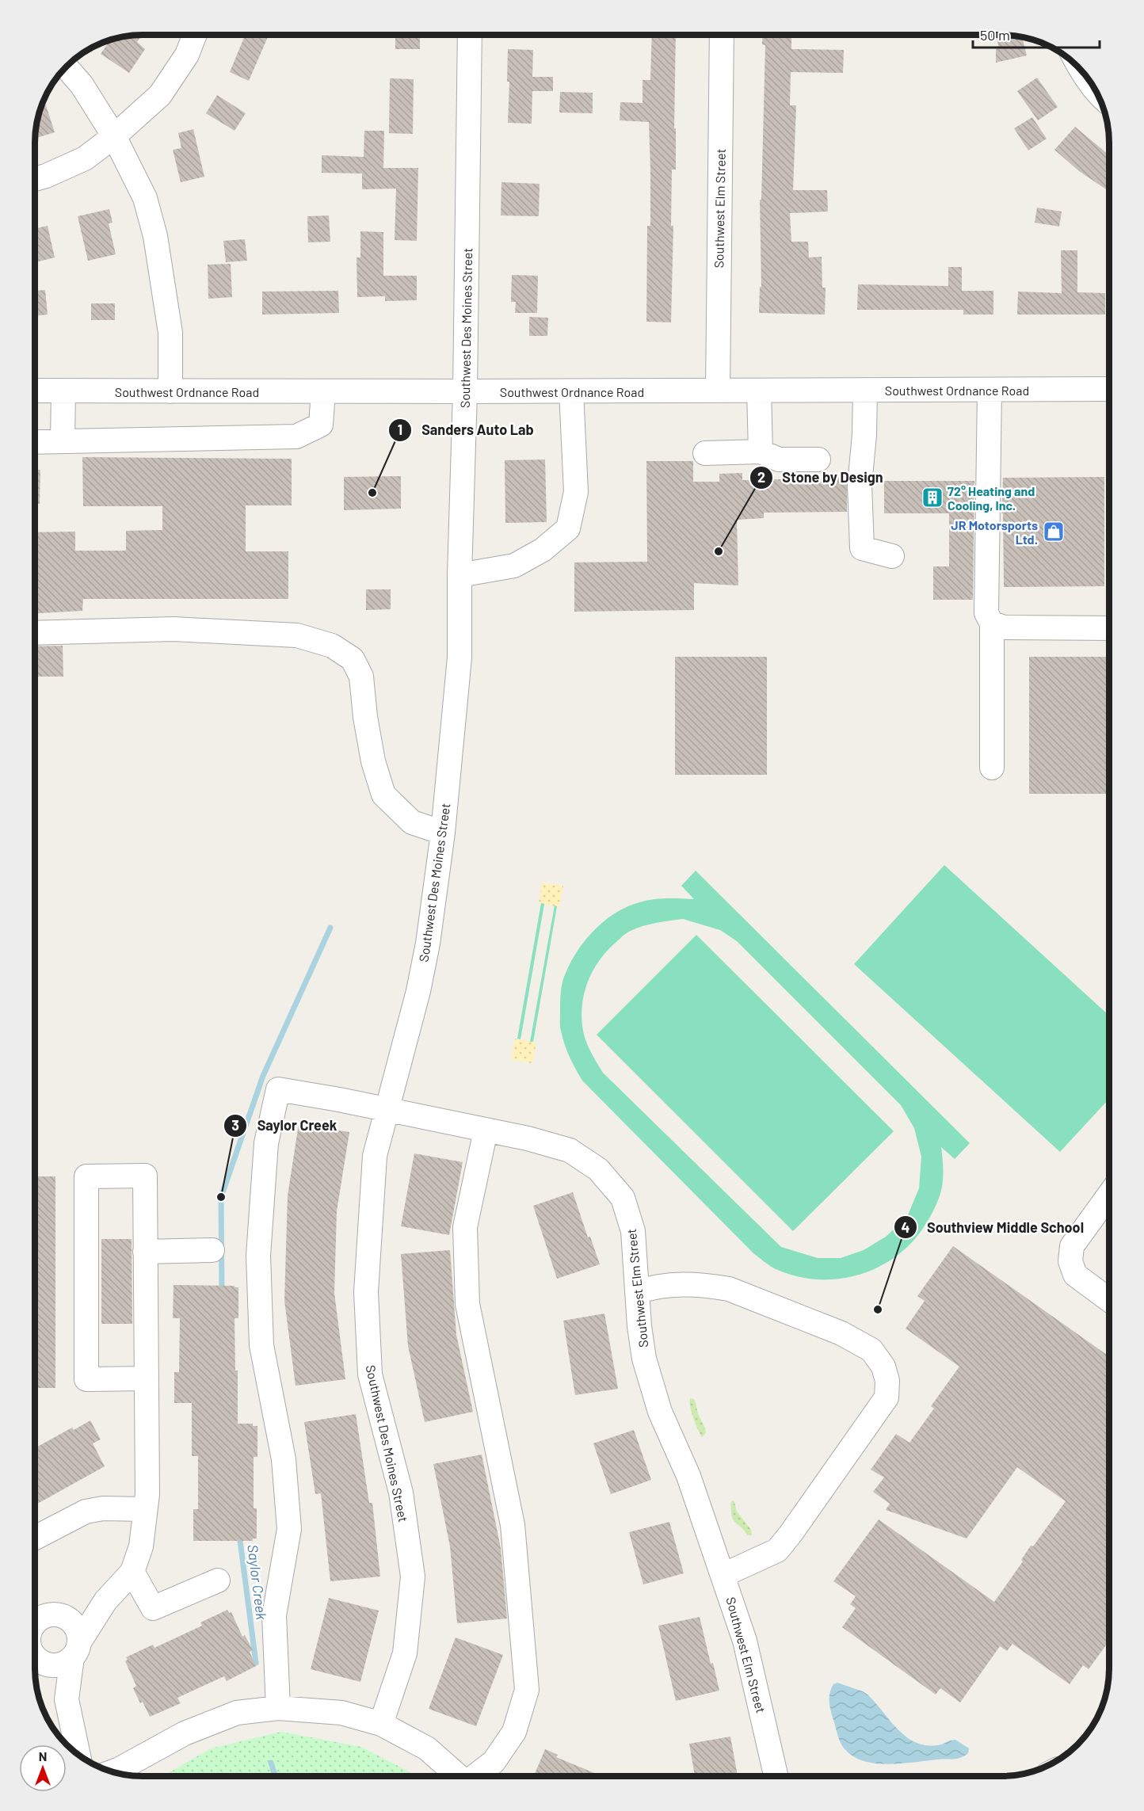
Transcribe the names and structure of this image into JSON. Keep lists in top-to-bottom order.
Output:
{
  "streets": {
    "street": ["Southwest Elm Street", "Southwest Des Moines Street", "Southwest Ordnance Road"]
  },
  "crossings": [
    ["Southwest Elm Street", "Southwest Des Moines Street"],
    ["Southwest Elm Street", "Southwest Ordnance Road"],
    ["Southwest Des Moines Street", "Southwest Ordnance Road"]
  ],
  "water": ["Saylor Creek"],
  "places": {
    "other": [
      "Sanders Auto Lab",
      "Stone by Design",
      "Saylor Creek",
      "Southview Middle School"
    ],
    "building": ["72° Heating and Cooling, Inc."],
    "shop": ["JR Motorsports Ltd."]
  },
  "scale_bar": "50 m",
  "north": "top"
}
